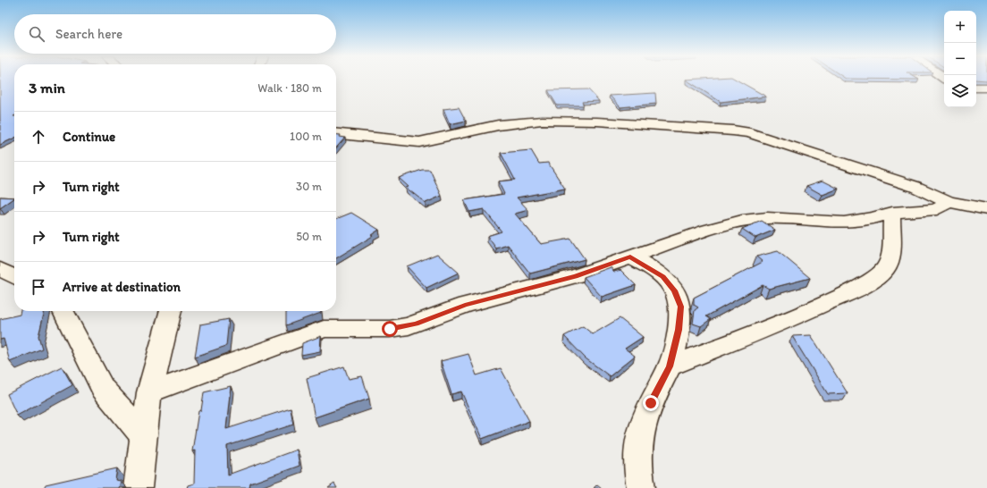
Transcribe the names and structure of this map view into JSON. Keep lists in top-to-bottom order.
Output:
{
  "page": {
    "map_buttons": ["+", "−"],
    "search": "Search here",
    "heading": ["3 min", "Walk · 180 m"],
    "list": [
      ["Continue", "100 m"],
      ["Turn right", "30 m"],
      ["Turn right", "50 m"],
      "Arrive at destination"
    ]
  }
}
